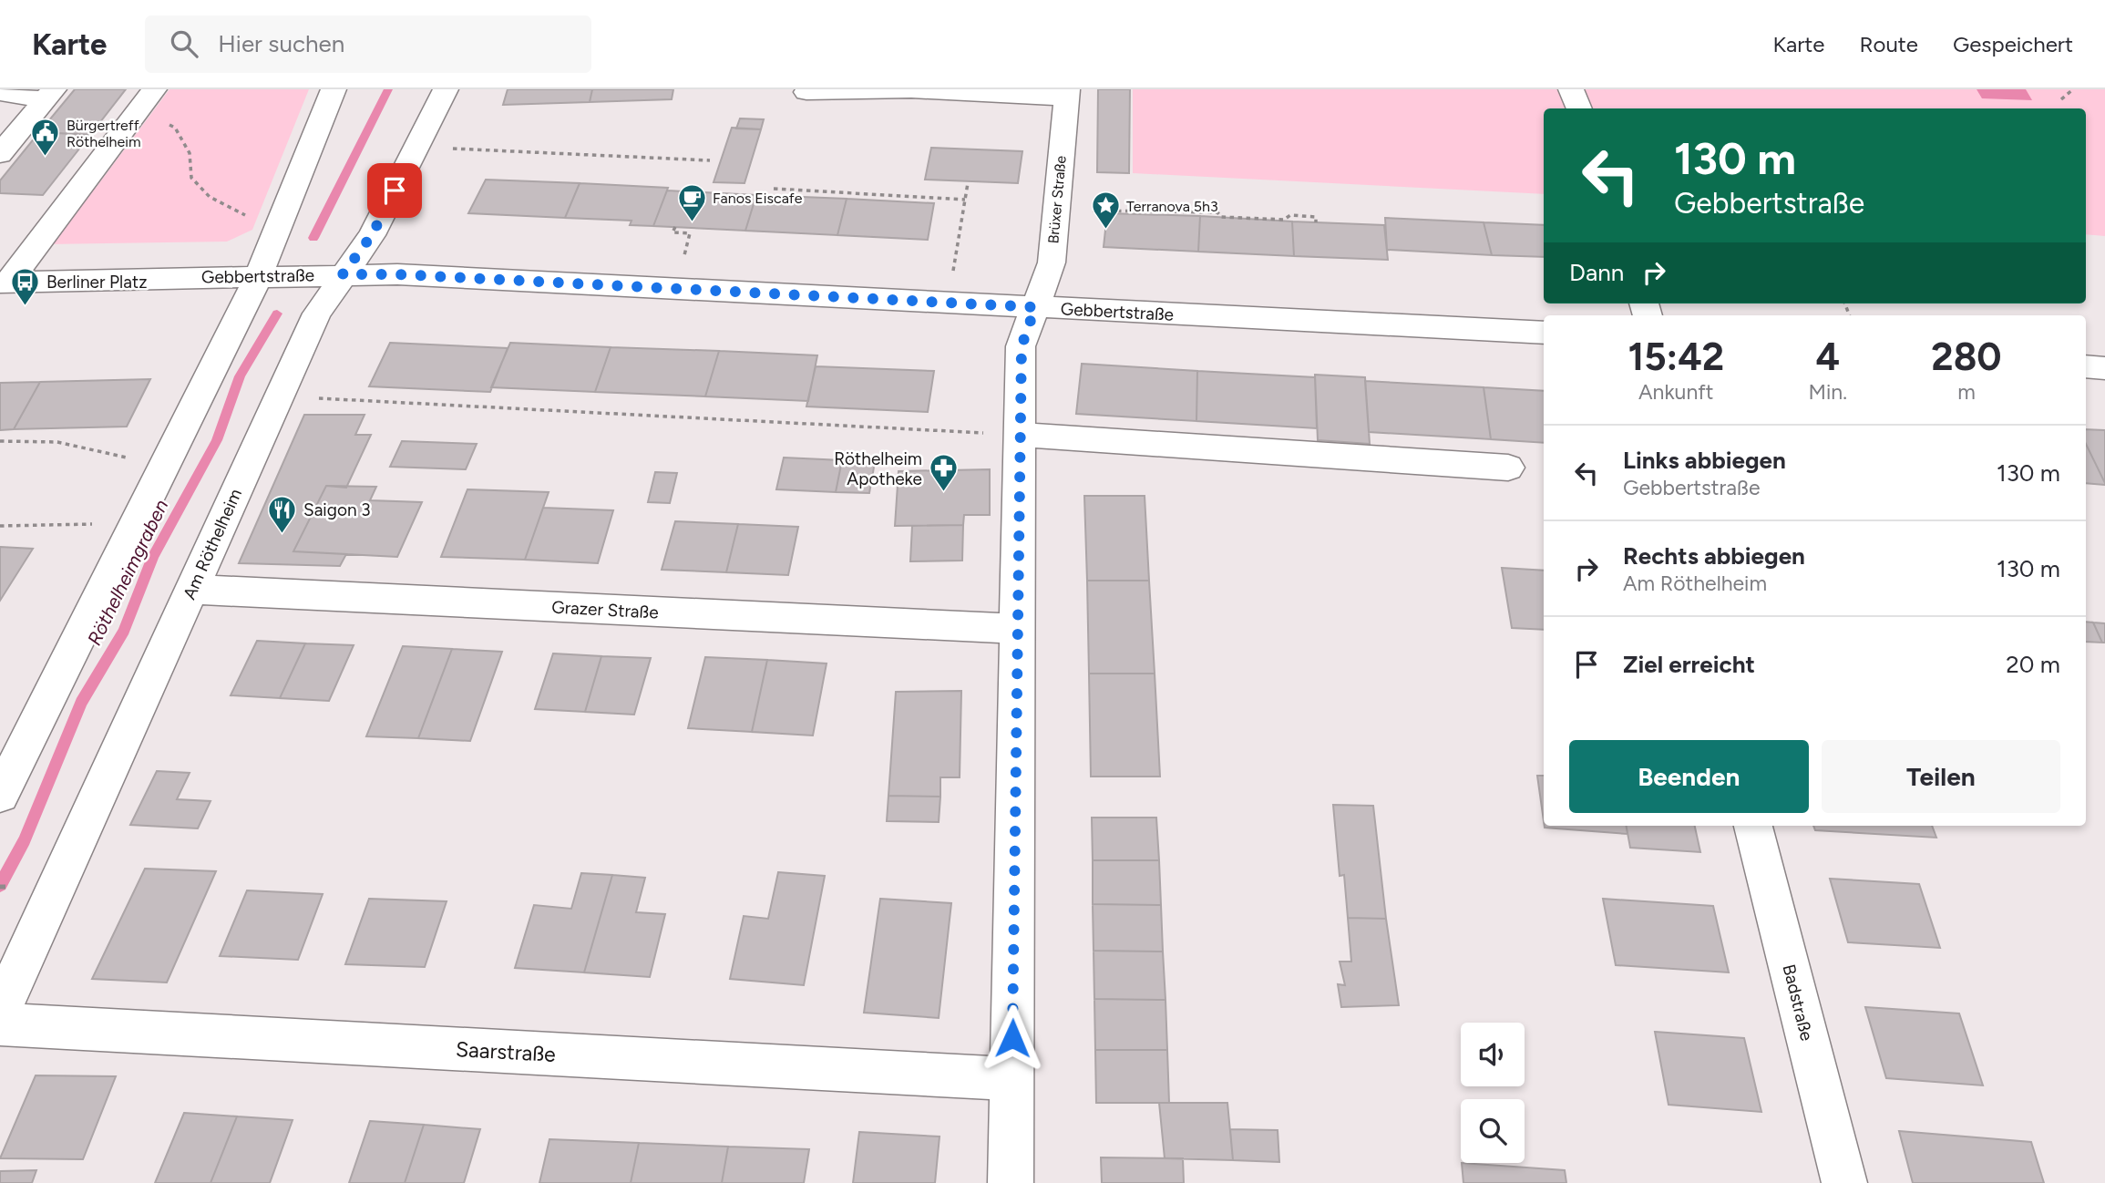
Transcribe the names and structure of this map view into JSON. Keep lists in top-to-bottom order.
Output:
{
  "streets": {
    "street": [
      "Brüxer Straße",
      "Gebbertstraße",
      "Am Röthelheim",
      "Grazer Straße",
      "Badstraße",
      "Saarstraße"
    ]
  },
  "crossings": [
    ["Brüxer Straße", "Gebbertstraße"],
    ["Brüxer Straße", "Grazer Straße"],
    ["Brüxer Straße", "Saarstraße"],
    ["Gebbertstraße", "Am Röthelheim"],
    ["Am Röthelheim", "Grazer Straße"]
  ],
  "water": ["Röthelheimgraben"],
  "places": {
    "public building": ["Bürgertreff Röthelheim"],
    "cafe": ["Fanos Eiscafe"],
    "place": ["Terranova 5h3"],
    "bus stop": ["Berliner Platz"],
    "pharmacy": ["Röthelheim Apotheke"],
    "restaurant": ["Saigon 3"]
  },
  "page": {
    "header": "Karte",
    "search": "Hier suchen",
    "nav": ["Karte", "Route", "Gespeichert"],
    "turn": ["130 m", "Gebbertstraße"],
    "then": "Dann",
    "eta": [
      "15:42",
      "Ankunft",
      "4",
      "Min.",
      "280",
      "m"
    ],
    "list": [
      {
        "name": "Links abbiegen",
        "note": "Gebbertstraße",
        "value": "130 m"
      },
      {
        "name": "Rechts abbiegen",
        "note": "Am Röthelheim",
        "value": "130 m"
      },
      {
        "name": "Ziel erreicht",
        "value": "20 m"
      }
    ],
    "buttons": ["Beenden", "Teilen"]
  }
}
